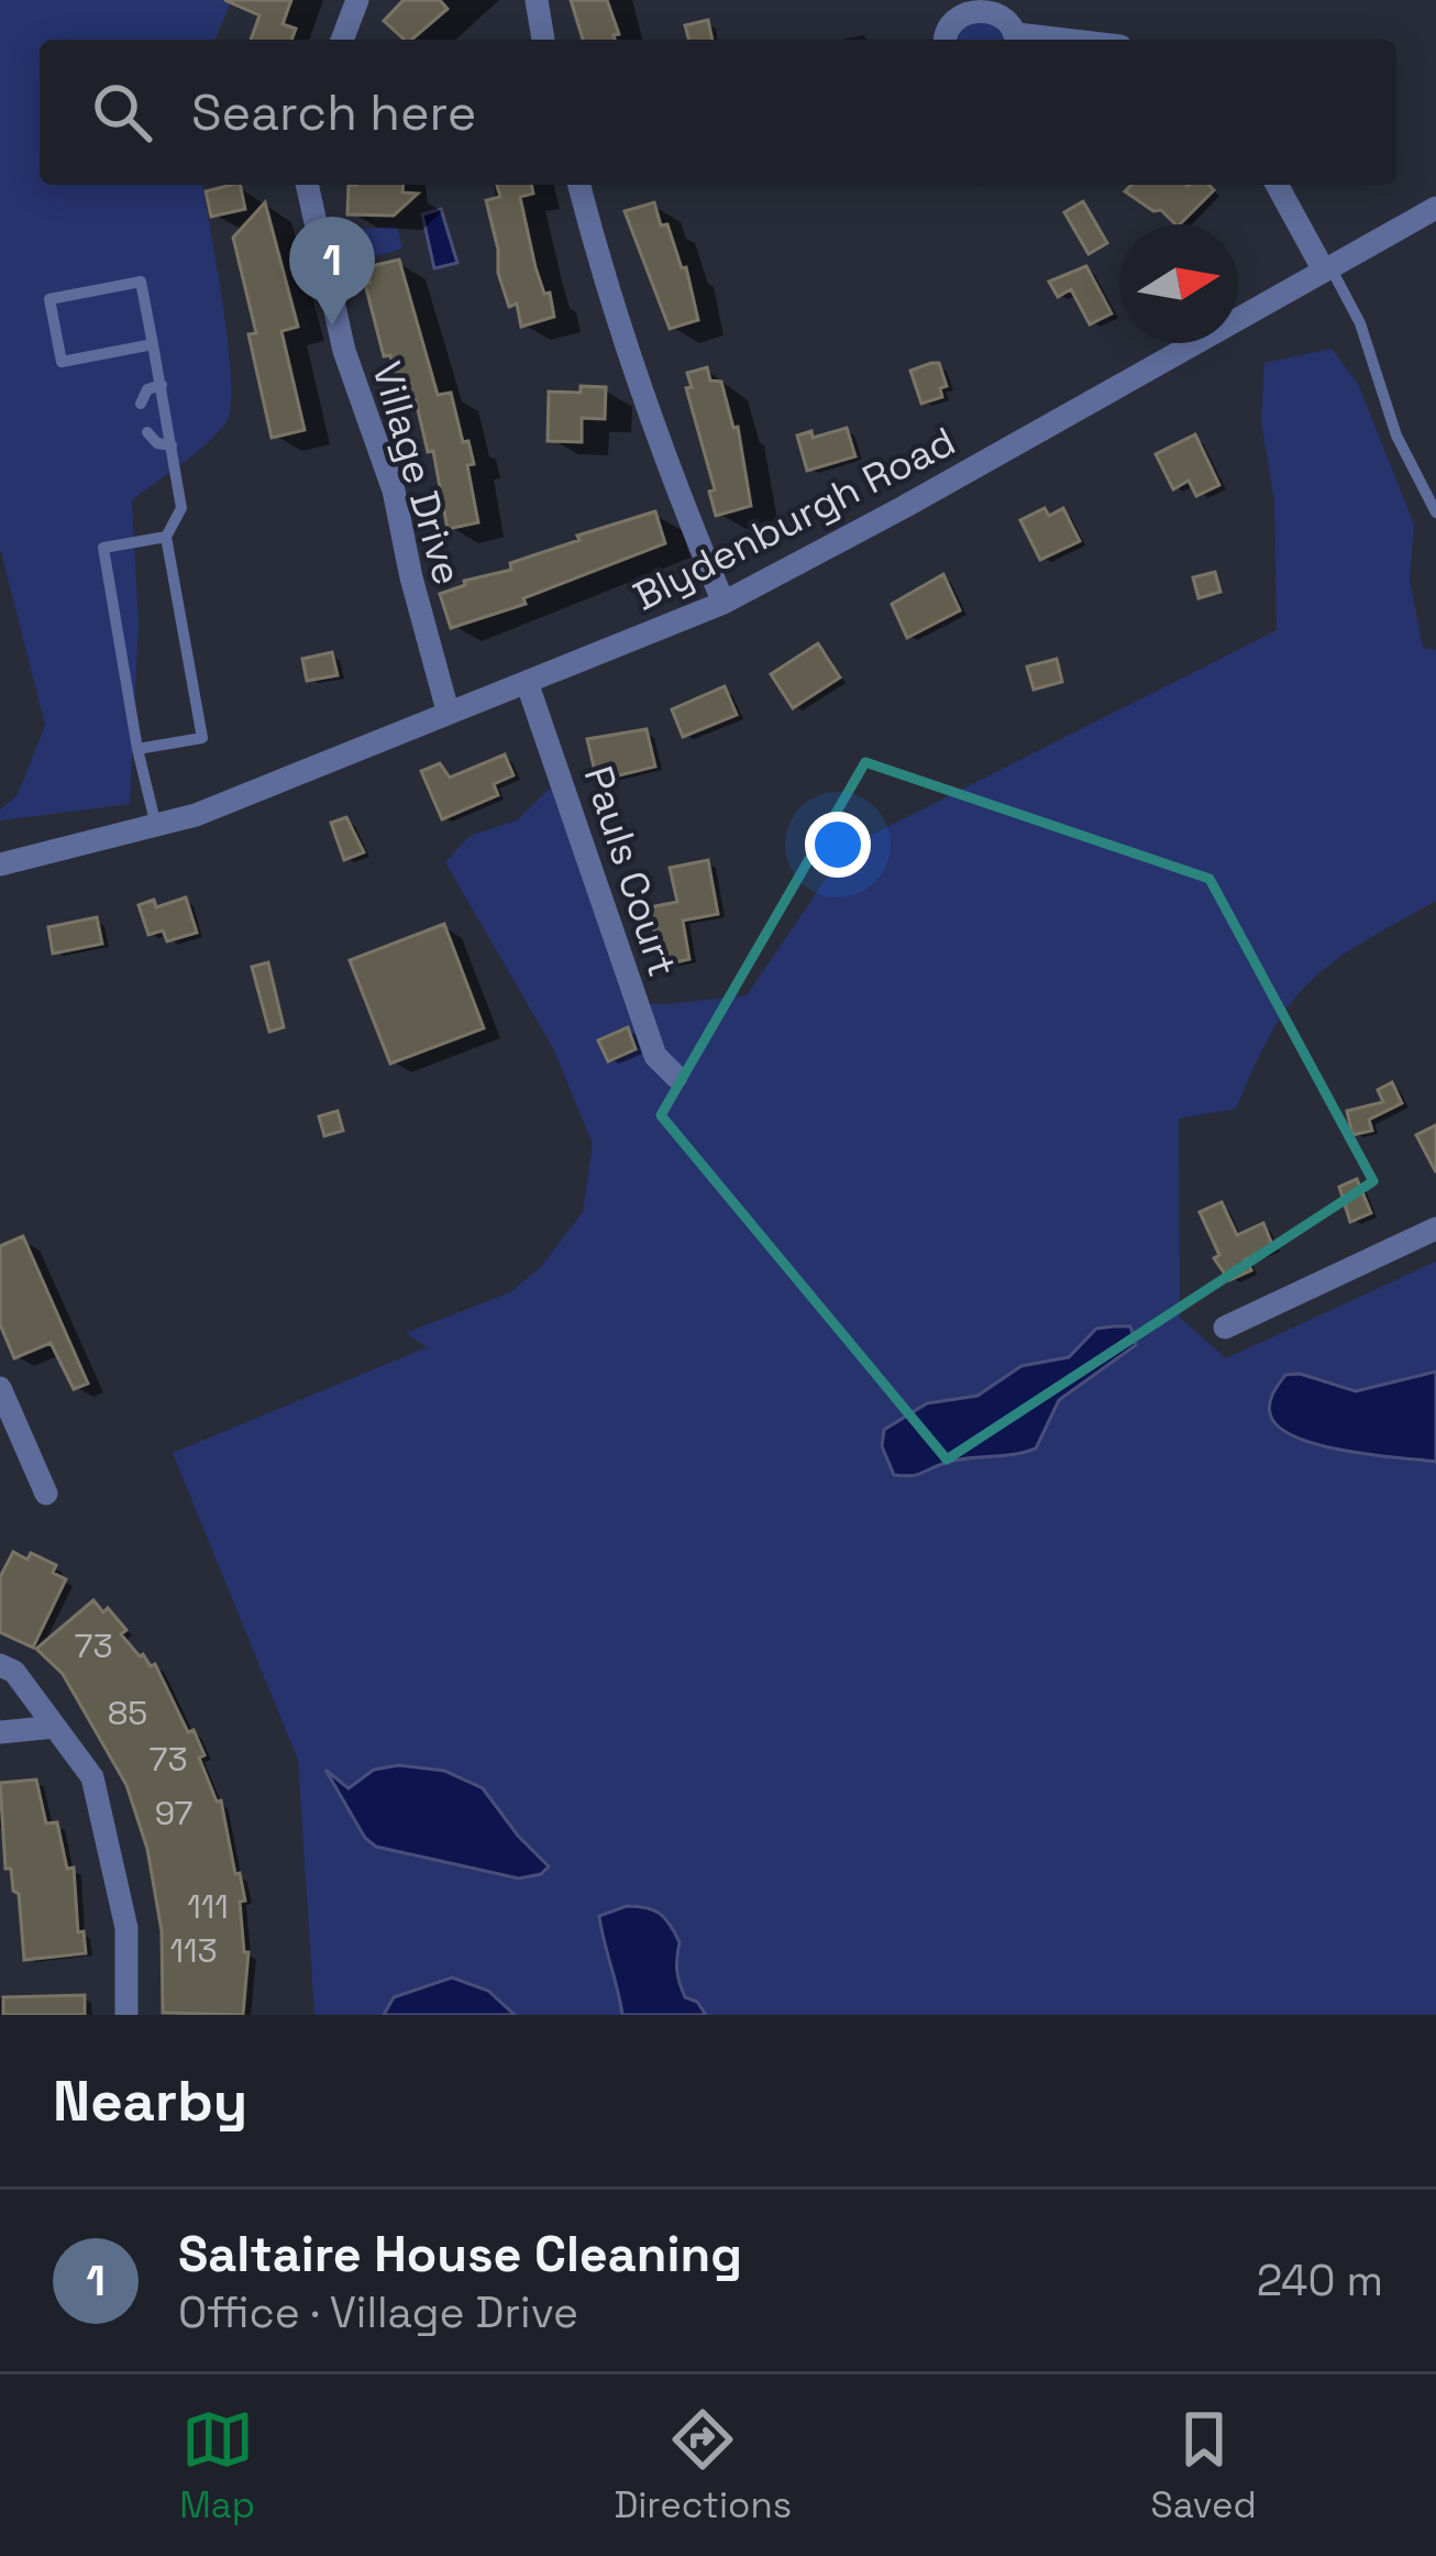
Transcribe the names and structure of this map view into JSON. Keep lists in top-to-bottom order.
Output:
{
  "streets": {
    "street": ["Village Drive", "Blydenburgh Road", "Pauls Court"]
  },
  "crossings": [
    ["Village Drive", "Blydenburgh Road"],
    ["Blydenburgh Road", "Pauls Court"]
  ],
  "house_numbers": [
    "73",
    "85",
    "73",
    "97",
    "111",
    "113"
  ],
  "north": "right",
  "page": {
    "search": "Search here",
    "pins": "1",
    "heading": "Nearby",
    "list": [
      {
        "mark": "1",
        "name": "Saltaire House Cleaning",
        "note": "Office · Village Drive",
        "value": "240 m"
      }
    ],
    "nav": ["Map", "Directions", "Saved"]
  }
}
